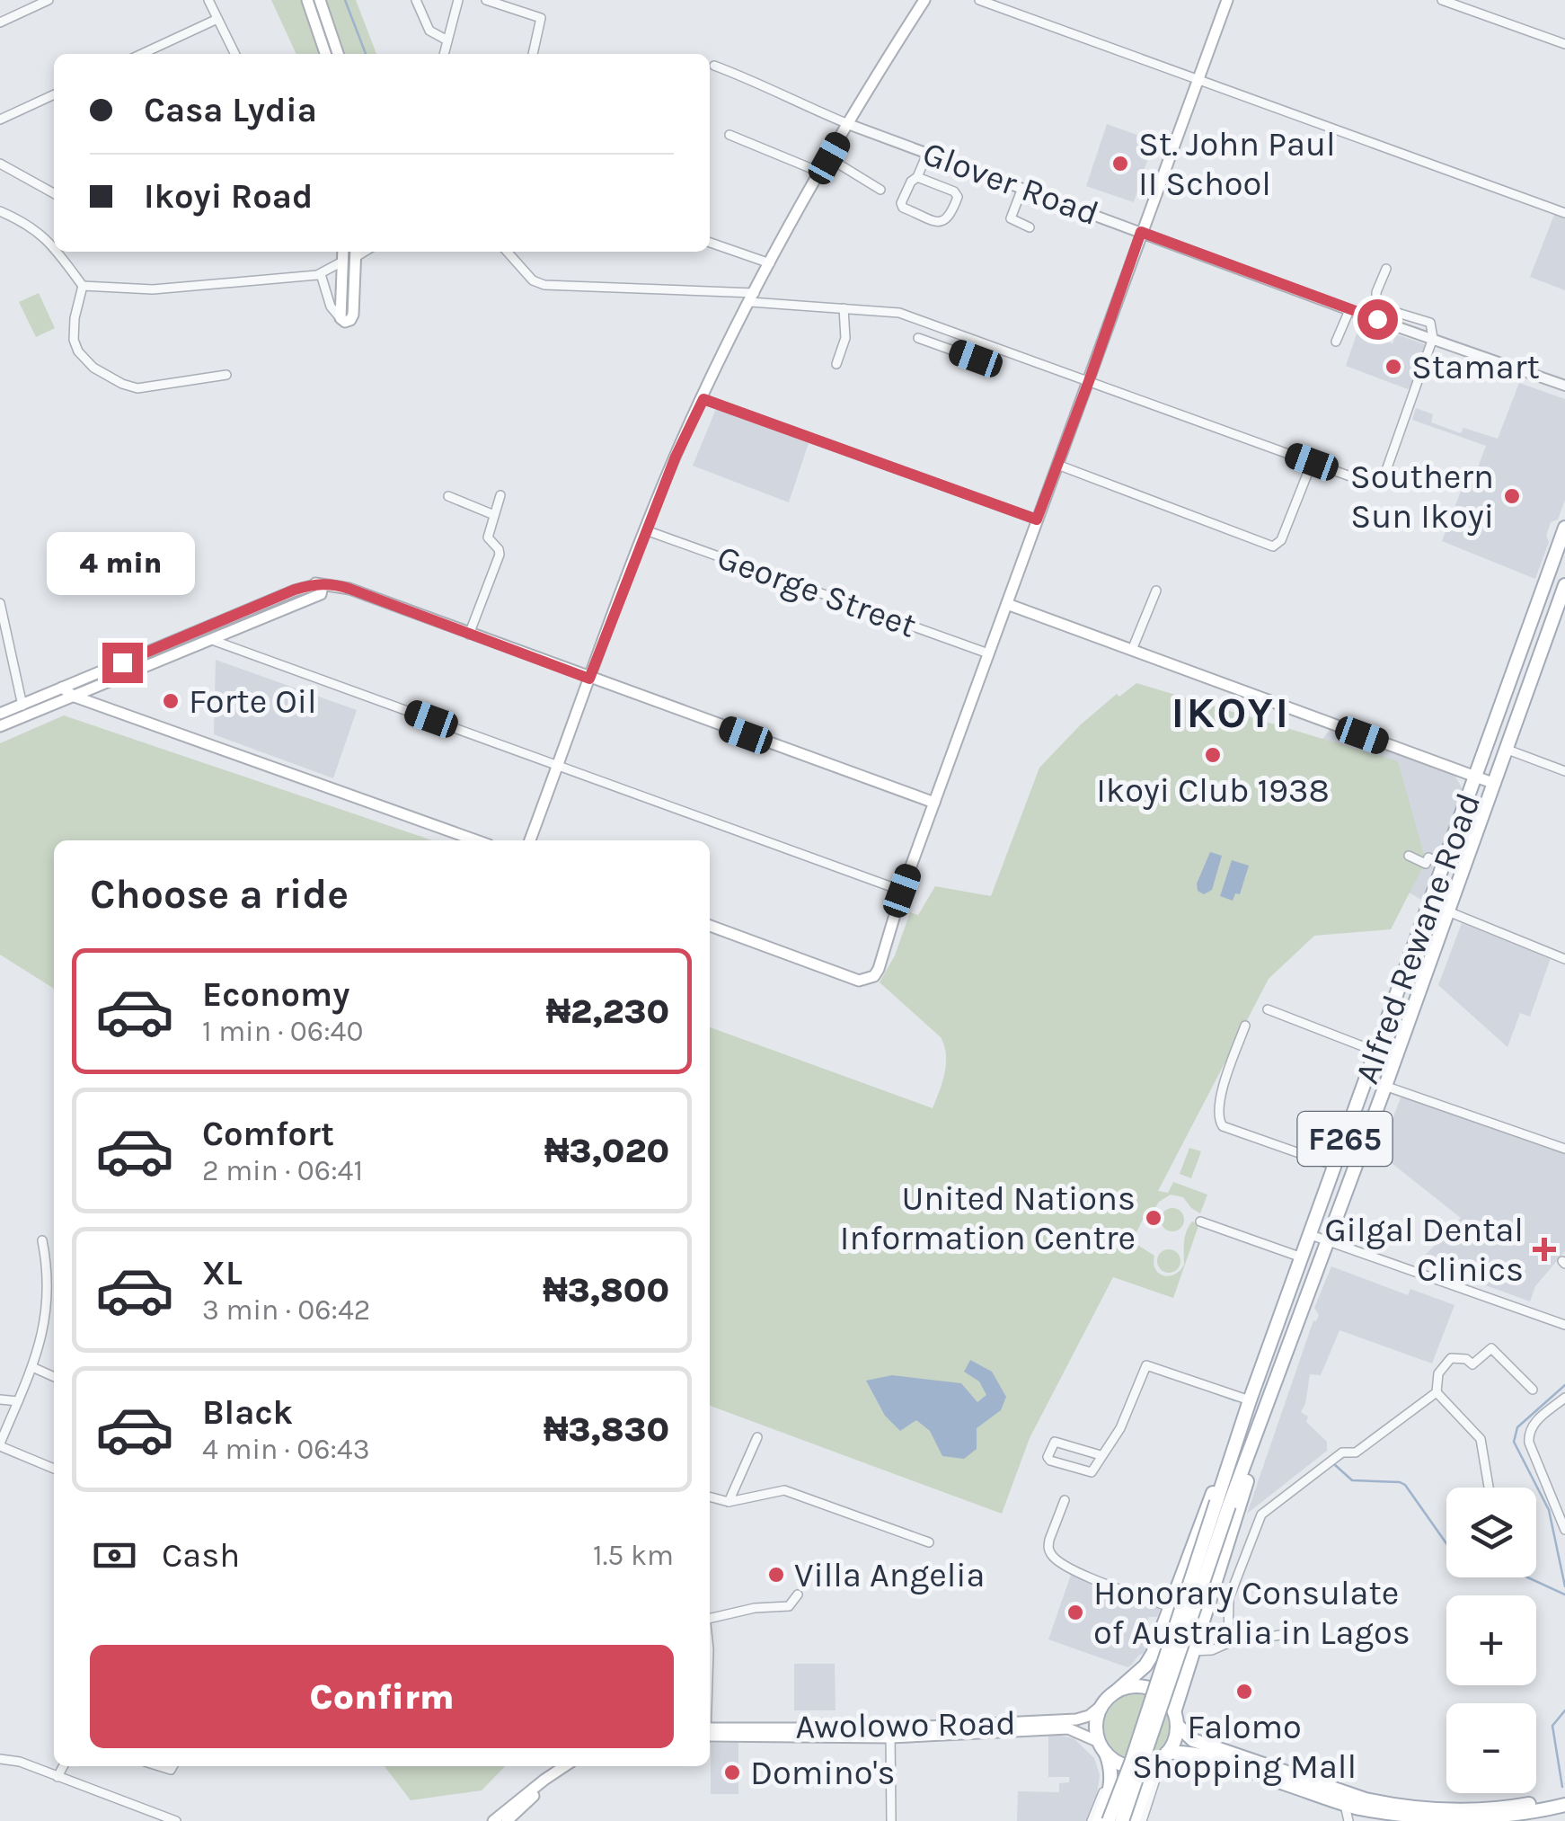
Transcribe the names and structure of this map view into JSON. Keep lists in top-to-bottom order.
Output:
{
  "streets": {
    "main road": ["Alfred Rewane Road", "F265", "Awolowo Road"],
    "street": ["Glover Road", "George Street"]
  },
  "crossings": [
    ["Alfred Rewane Road", "F265"]
  ],
  "districts": ["IKOYI"],
  "places": {
    "other": [
      "St. John Paul II School",
      "Stamart",
      "Southern Sun Ikoyi",
      "Forte Oil",
      "Ikoyi Club 1938",
      "United Nations Information Centre",
      "Villa Angelia",
      "Honorary Consulate of Australia in Lagos",
      "Falomo Shopping Mall",
      "Domino's"
    ],
    "health": ["Gilgal Dental Clinics"]
  },
  "page": {
    "banner": ["Casa Lydia", "Ikoyi Road"],
    "bubble": "4 min",
    "heading": "Choose a ride",
    "list": [
      {
        "name": "Economy",
        "note": "1 min · 06:40",
        "value": "₦2,230"
      },
      {
        "name": "Comfort",
        "note": "2 min · 06:41",
        "value": "₦3,020"
      },
      {
        "name": "XL",
        "note": "3 min · 06:42",
        "value": "₦3,800"
      },
      {
        "name": "Black",
        "note": "4 min · 06:43",
        "value": "₦3,830"
      }
    ],
    "map_buttons": ["+", "−"],
    "pay": ["Cash", "1.5 km"],
    "buttons": "Confirm"
  }
}
